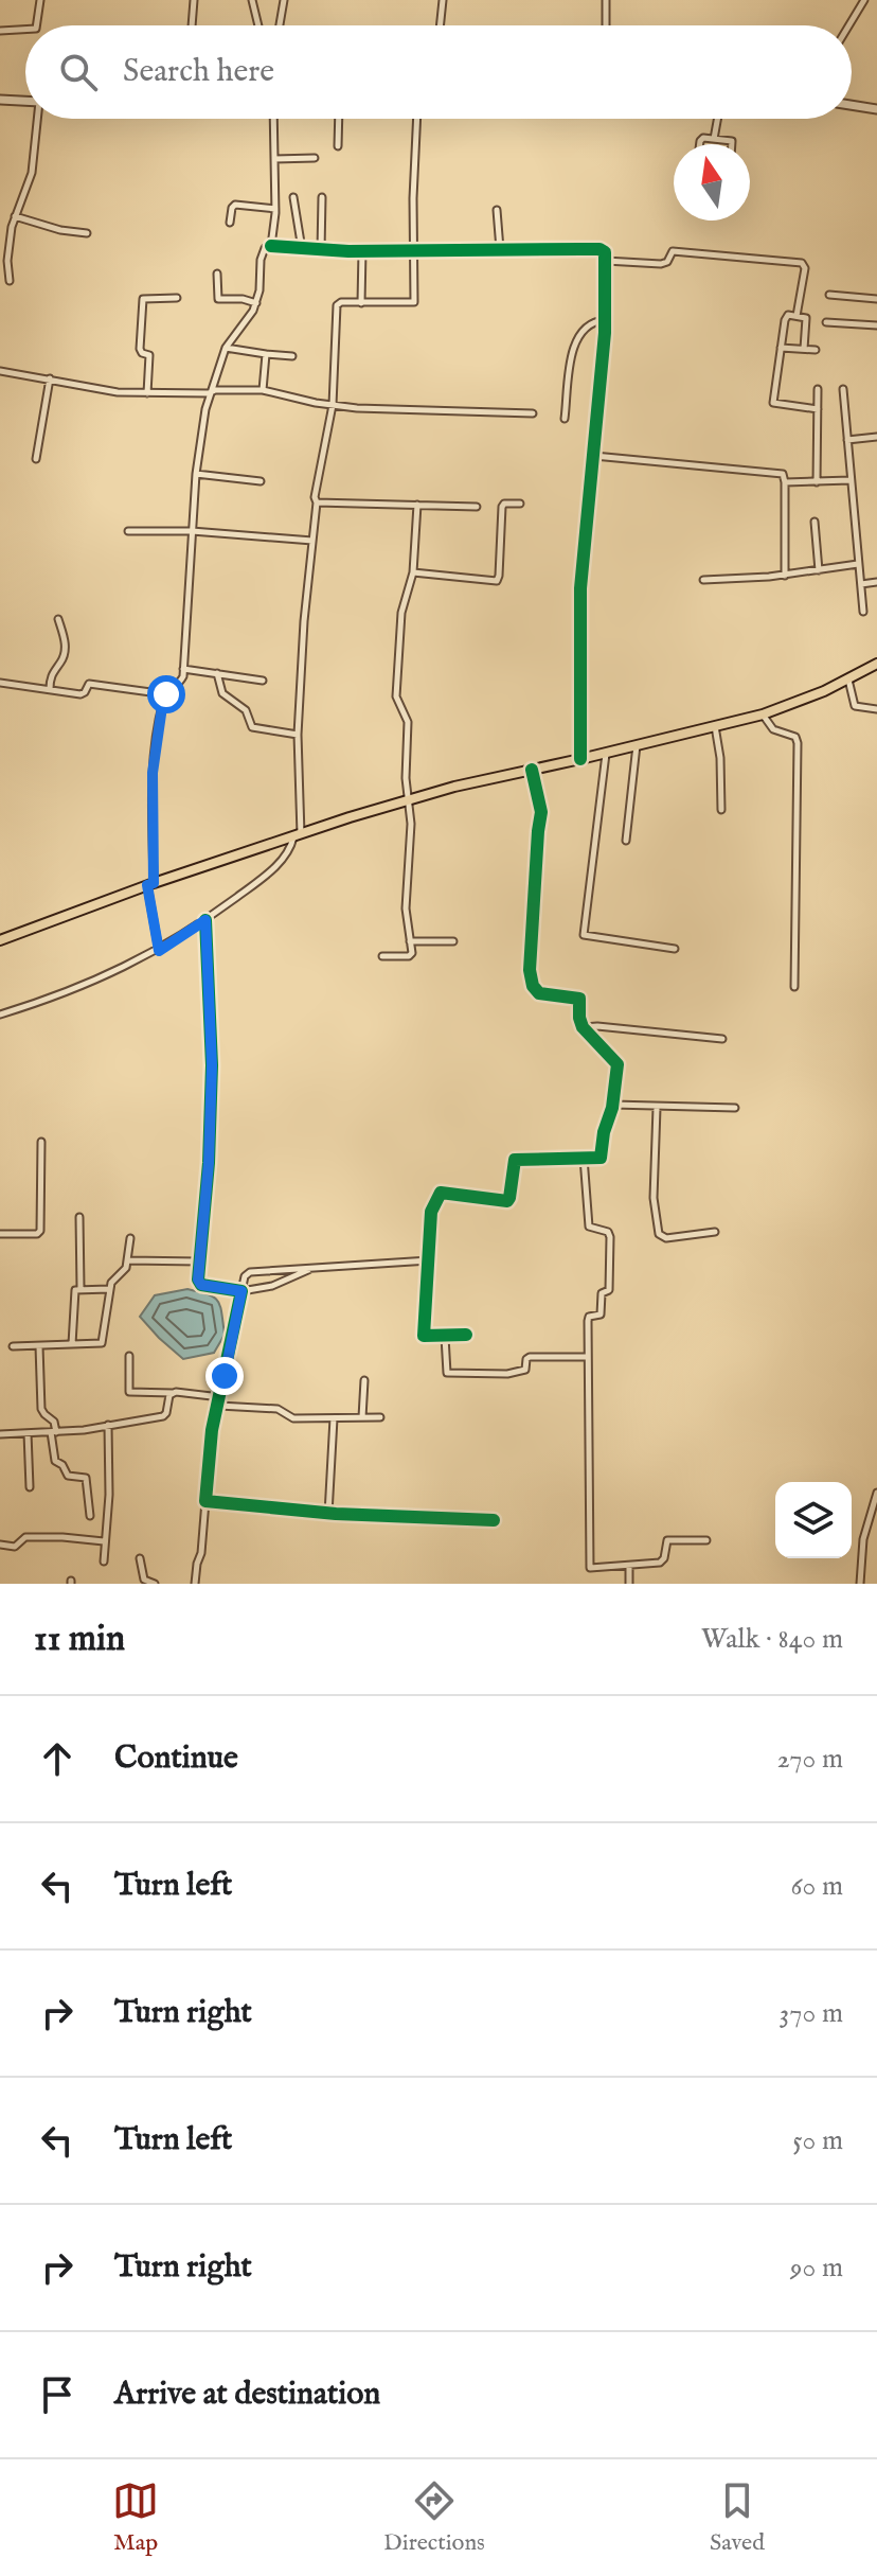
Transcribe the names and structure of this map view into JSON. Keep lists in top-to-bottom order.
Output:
{
  "north": "top",
  "page": {
    "search": "Search here",
    "heading": ["11 min", "Walk · 840 m"],
    "list": [
      ["Continue", "270 m"],
      ["Turn left", "60 m"],
      ["Turn right", "370 m"],
      ["Turn left", "50 m"],
      ["Turn right", "90 m"],
      "Arrive at destination"
    ],
    "nav": ["Map", "Directions", "Saved"]
  }
}
